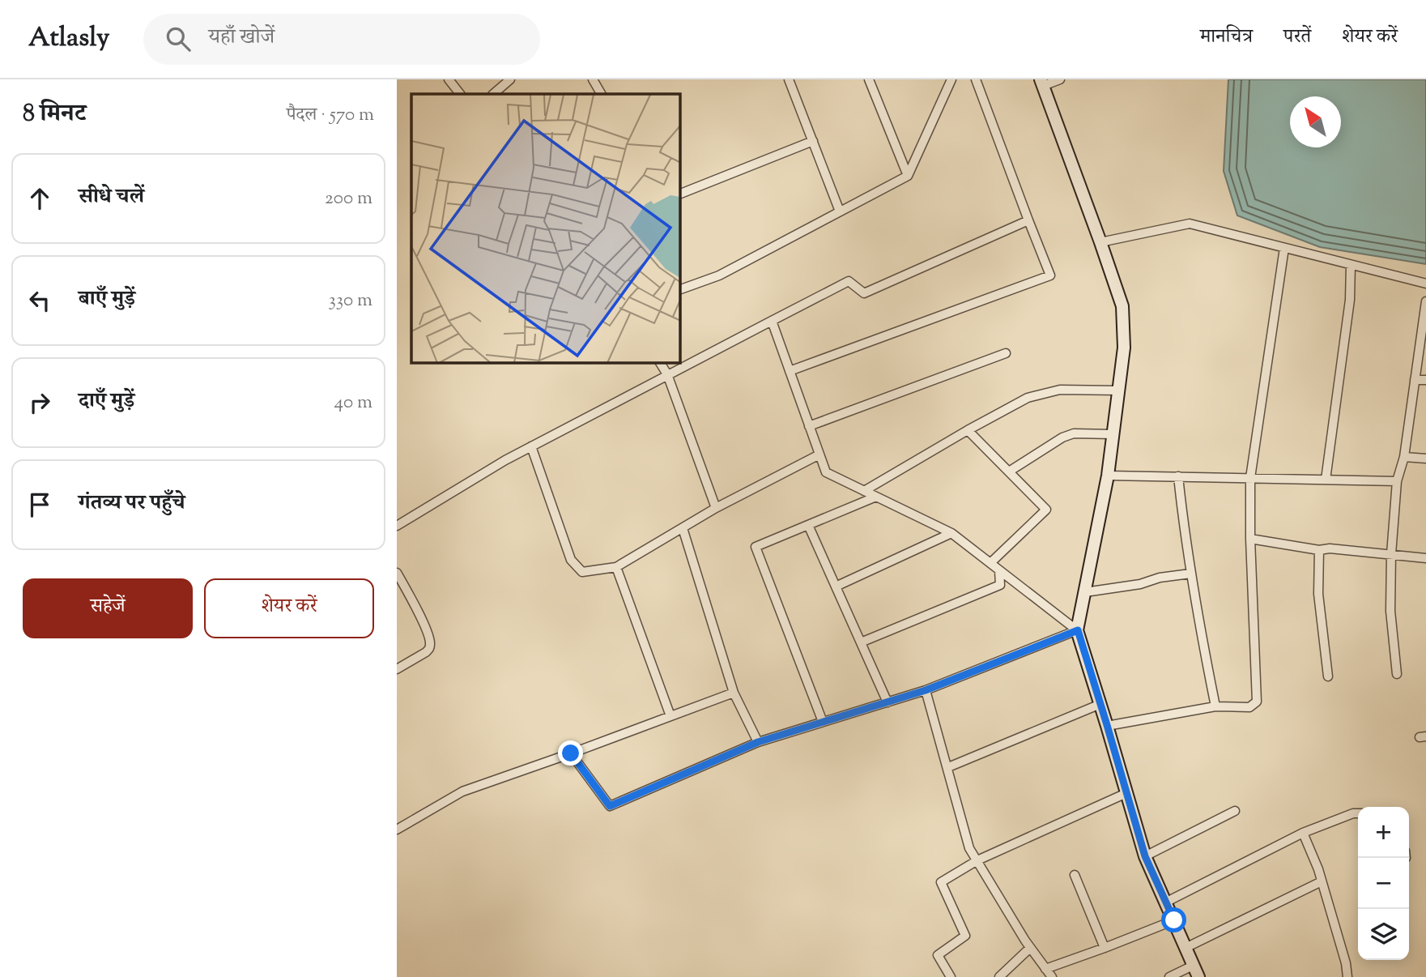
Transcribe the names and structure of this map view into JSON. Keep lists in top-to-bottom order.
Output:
{
  "north": "top left",
  "page": {
    "header": "Atlasly",
    "search": "यहाँ खोजें",
    "nav": ["मानचित्र", "परतें", "शेयर करें"],
    "heading": ["8 मिनट", "पैदल · 570 m"],
    "list": [
      ["सीधे चलें", "200 m"],
      ["बाएँ मुड़ें", "330 m"],
      ["दाएँ मुड़ें", "40 m"],
      "गंतव्य पर पहुँचे"
    ],
    "buttons": ["सहेजें", "शेयर करें"],
    "map_buttons": ["+", "−"]
  }
}
